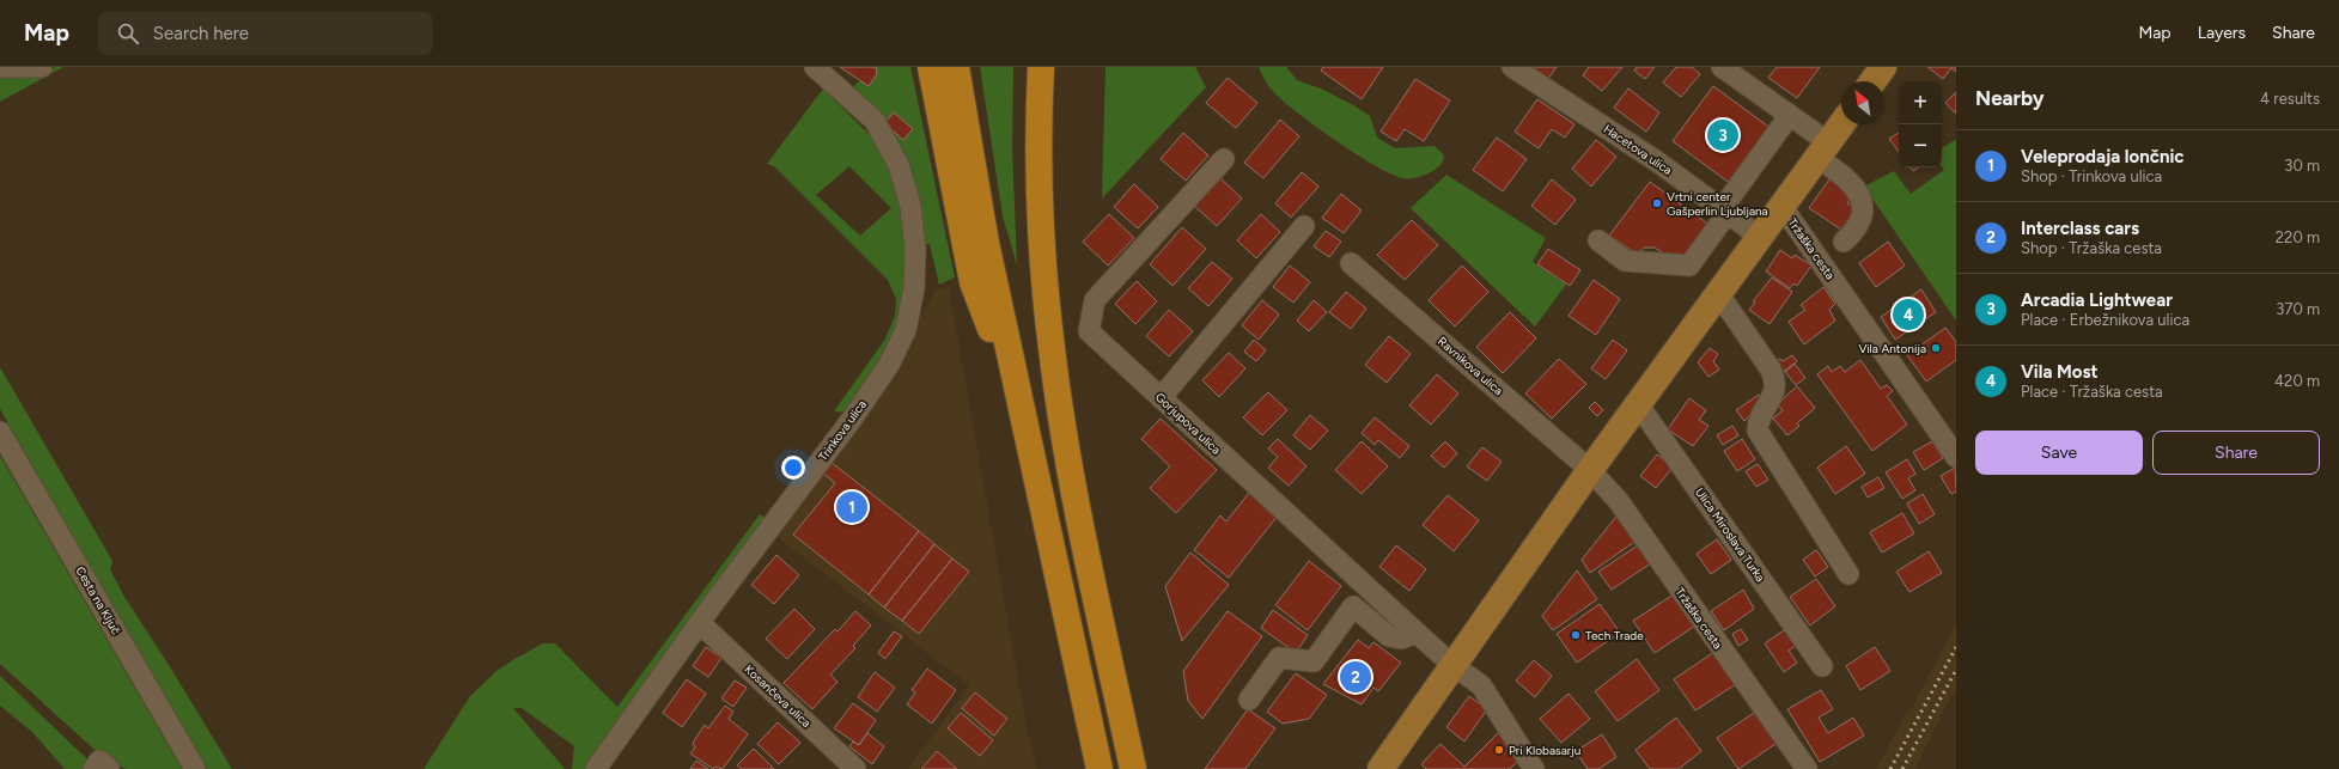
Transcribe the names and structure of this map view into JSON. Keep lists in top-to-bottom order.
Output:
{
  "streets": {
    "main road": ["Tržaška cesta"],
    "street": [
      "Hacetova ulica",
      "Ravnikova ulica",
      "Gorjupova ulica",
      "Trinkova ulica",
      "Ulica Miroslava Turka",
      "Cesta na Ključ",
      "Kosančeva ulica"
    ]
  },
  "crossings": [
    ["Hacetova ulica", "Tržaška cesta"],
    ["Tržaška cesta", "Ravnikova ulica"],
    ["Tržaška cesta", "Gorjupova ulica"],
    ["Tržaška cesta", "Ulica Miroslava Turka"],
    ["Trinkova ulica", "Kosančeva ulica"]
  ],
  "places": [
    "Vrtni center Gašperlin Ljubljana",
    "Vila Antonija",
    "Tech Trade",
    "Pri Klobasarju"
  ],
  "north": "top left",
  "page": {
    "header": "Map",
    "search": "Search here",
    "nav": ["Map", "Layers", "Share"],
    "heading": ["Nearby", "4 results"],
    "map_buttons": ["+", "−"],
    "pins": [
      "3",
      "4",
      "1",
      "2"
    ],
    "list": [
      {
        "mark": "1",
        "name": "Veleprodaja lončnic",
        "note": "Shop · Trinkova ulica",
        "value": "30 m"
      },
      {
        "mark": "2",
        "name": "Interclass cars",
        "note": "Shop · Tržaška cesta",
        "value": "220 m"
      },
      {
        "mark": "3",
        "name": "Arcadia Lightwear",
        "note": "Place · Erbežnikova ulica",
        "value": "370 m"
      },
      {
        "mark": "4",
        "name": "Vila Most",
        "note": "Place · Tržaška cesta",
        "value": "420 m"
      }
    ],
    "buttons": ["Save", "Share"]
  }
}
